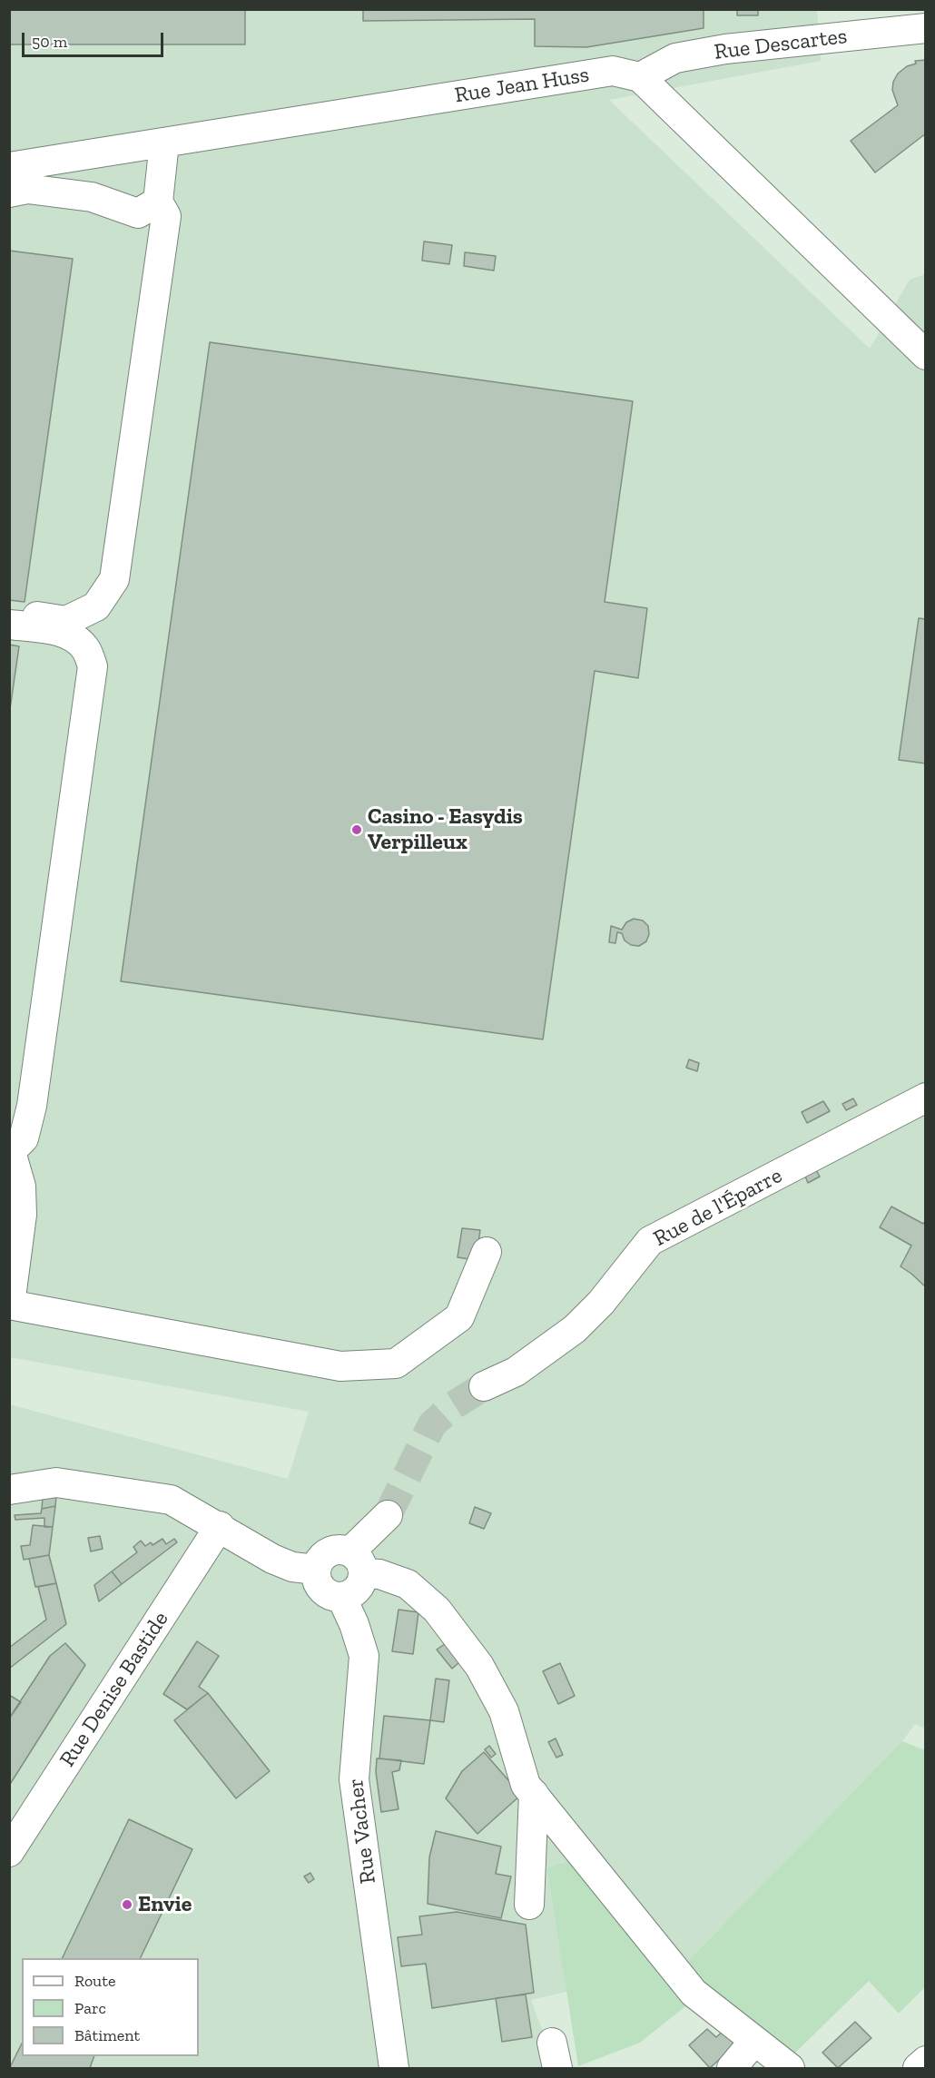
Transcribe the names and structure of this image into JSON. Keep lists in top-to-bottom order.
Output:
{
  "streets": {
    "street": [
      "Rue Descartes",
      "Rue Jean Huss",
      "Rue de l'Éparre",
      "Rue Denise Bastide",
      "Rue Vacher"
    ]
  },
  "crossings": [
    ["Rue Descartes", "Rue Jean Huss"]
  ],
  "places": ["Casino - Easydis Verpilleux", "Envie"],
  "legend": ["Route", "Parc", "Bâtiment"],
  "scale_bar": "50 m"
}
